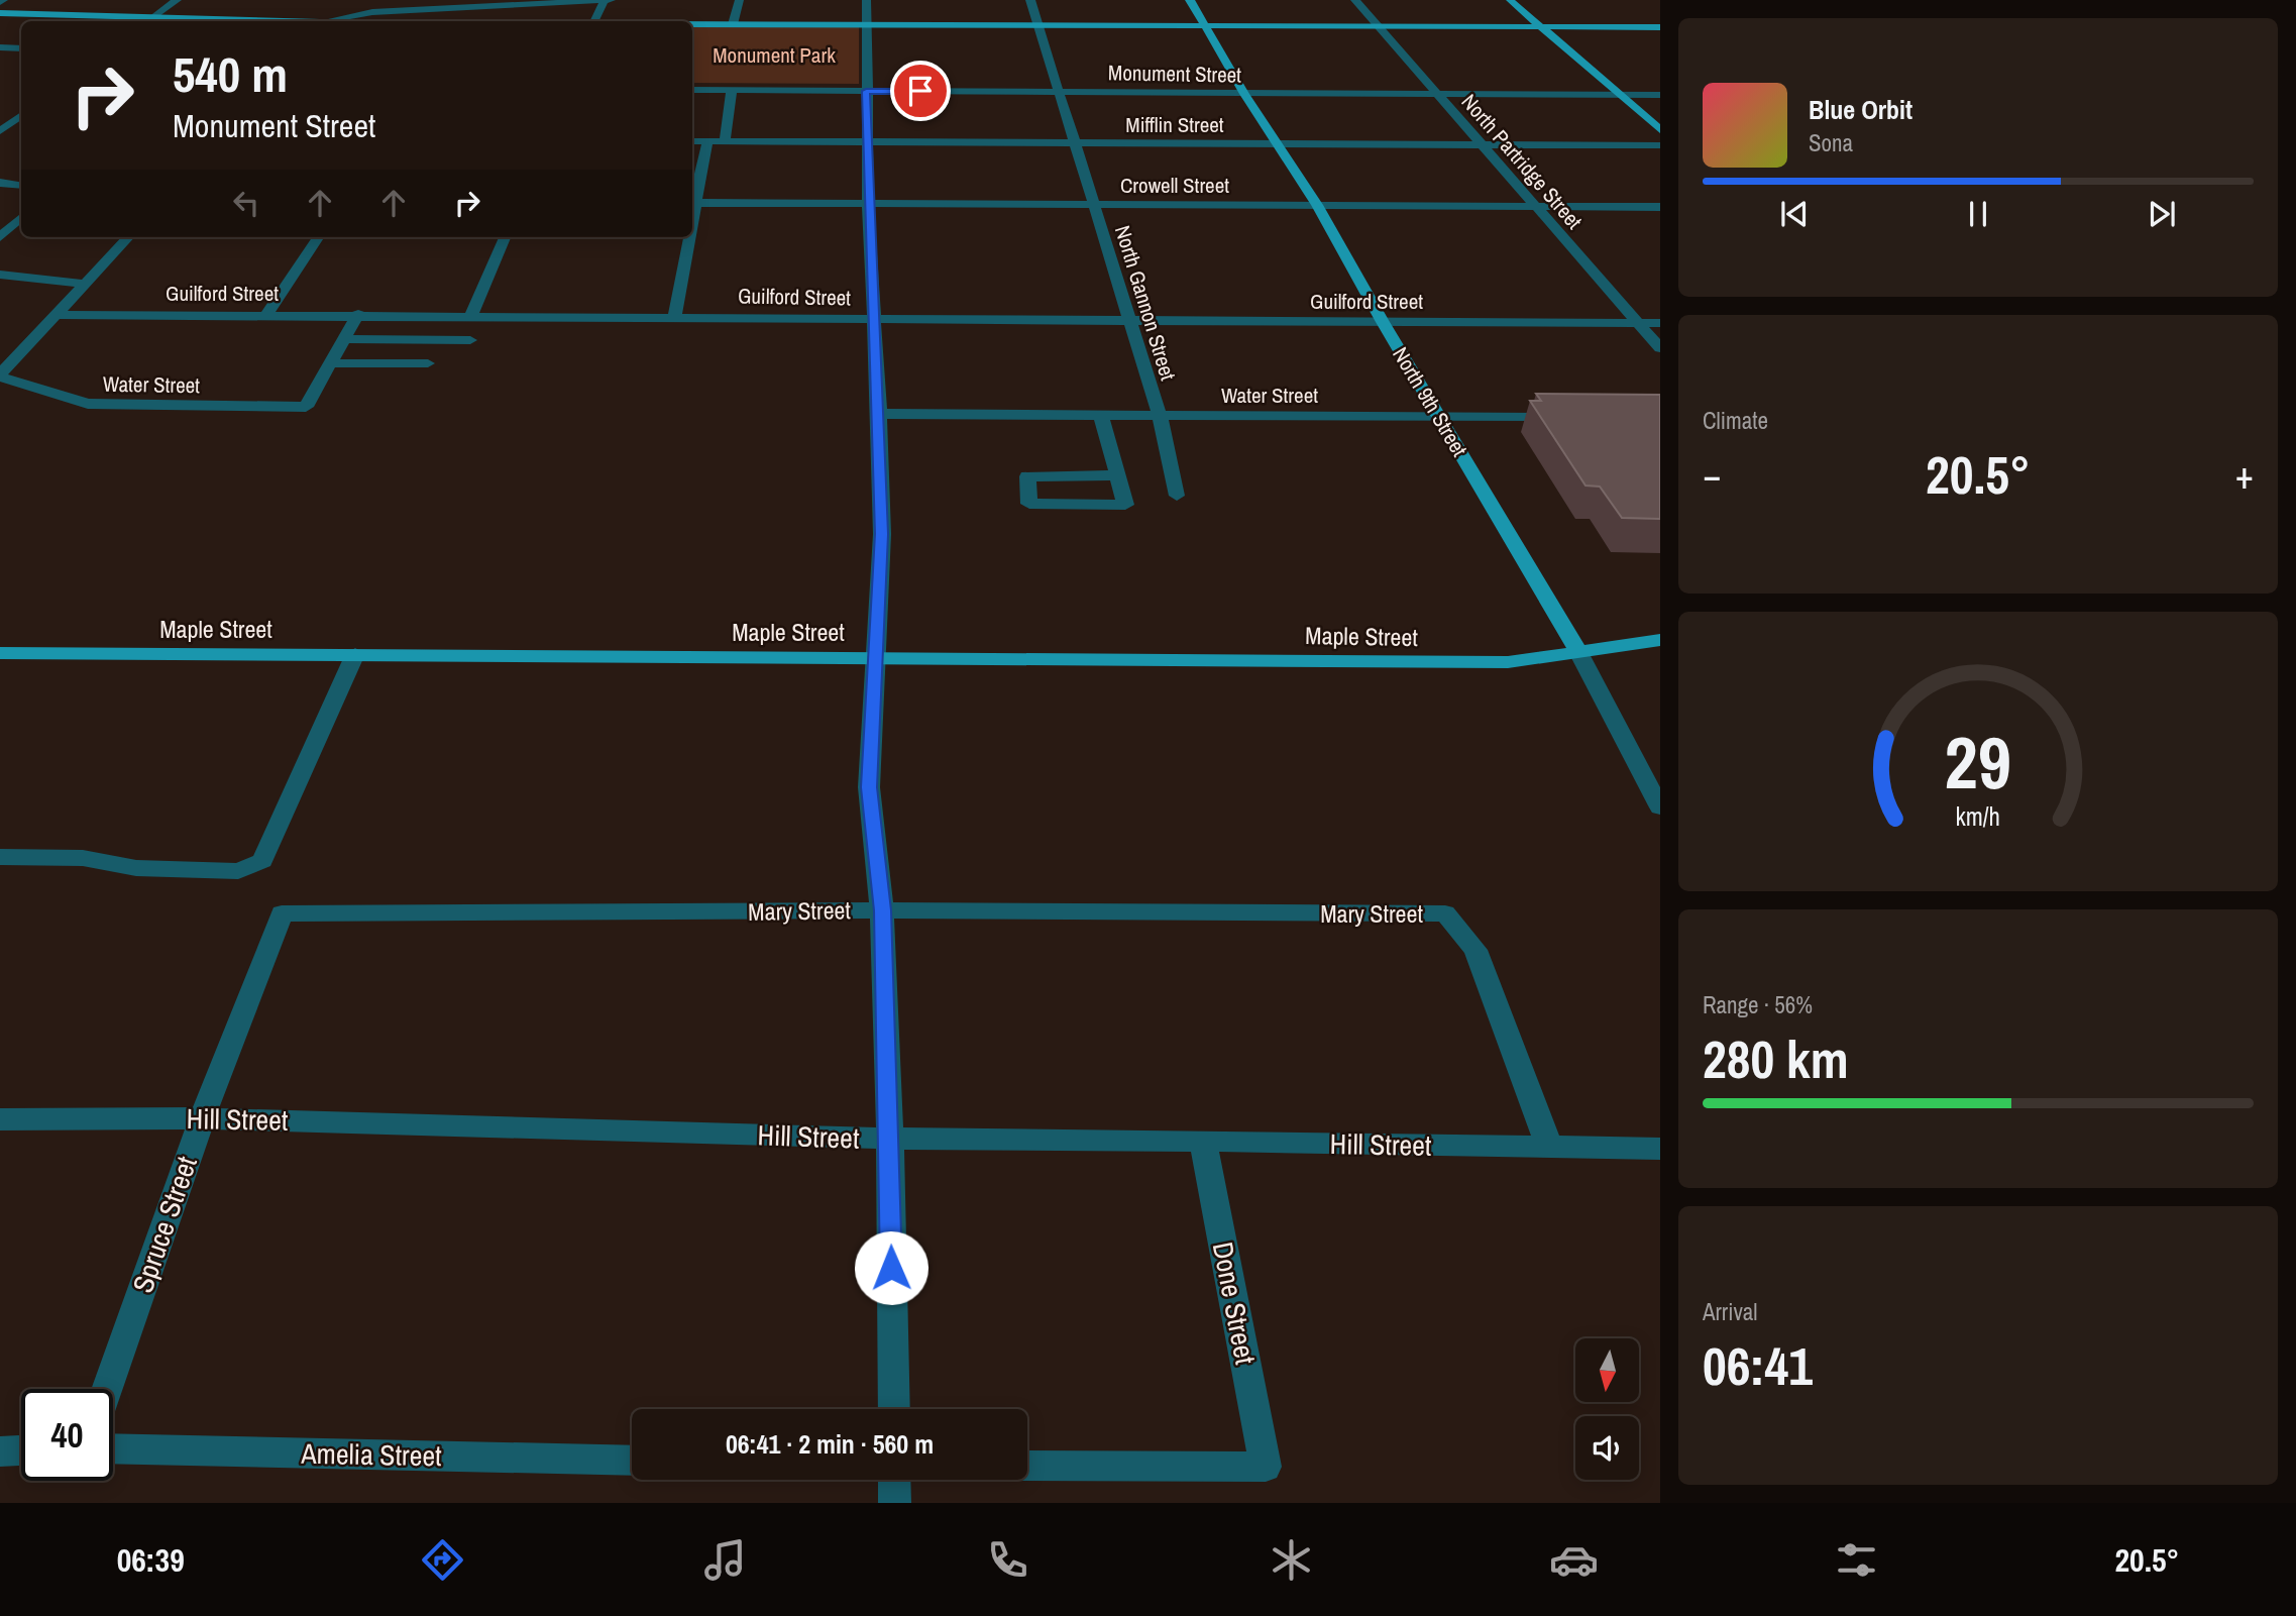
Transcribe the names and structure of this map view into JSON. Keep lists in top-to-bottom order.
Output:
{
  "streets": {
    "main road": ["North 9th Street", "Maple Street"],
    "street": [
      "Monument Street",
      "Mifflin Street",
      "North Partridge Street",
      "Crowell Street",
      "Guilford Street",
      "North Gannon Street",
      "Water Street",
      "Mary Street",
      "Hill Street",
      "Spruce Street",
      "Done Street",
      "Amelia Street"
    ]
  },
  "crossings": [
    ["Monument Street", "North Partridge Street"],
    ["Monument Street", "North Gannon Street"],
    ["Monument Street", "North 9th Street"],
    ["Mifflin Street", "North Partridge Street"],
    ["Mifflin Street", "North Gannon Street"],
    ["Mifflin Street", "North 9th Street"],
    ["North Partridge Street", "Crowell Street"],
    ["North Partridge Street", "Guilford Street"],
    ["Crowell Street", "North Gannon Street"],
    ["Crowell Street", "North 9th Street"],
    ["Guilford Street", "North Gannon Street"],
    ["Guilford Street", "North 9th Street"],
    ["North Gannon Street", "Water Street"],
    ["Water Street", "North 9th Street"],
    ["North 9th Street", "Maple Street"],
    ["Mary Street", "Hill Street"],
    ["Mary Street", "Spruce Street"],
    ["Hill Street", "Spruce Street"],
    ["Hill Street", "Done Street"]
  ],
  "parks": ["Monument Park"],
  "north": "bottom",
  "page": {
    "turn": ["540 m", "Monument Street"],
    "song": ["Blue Orbit", "Sona"],
    "tile": [
      "Climate",
      ["Range · 56%", "280 km"],
      ["Arrival", "06:41"]
    ],
    "heat": ["−", "20.5°", "+"],
    "limit": "40",
    "trip": "06:41 · 2 min · 560 m",
    "tabs": ["06:39", "20.5°"],
    "gauge": ["29", "km/h"]
  }
}
